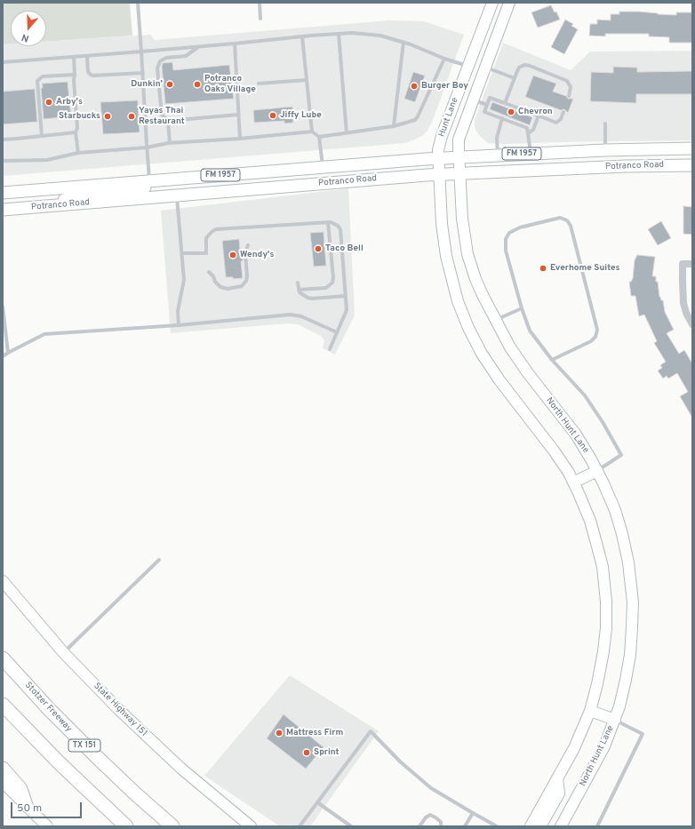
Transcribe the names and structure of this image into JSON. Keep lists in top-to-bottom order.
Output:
{
  "streets": {
    "highway": ["Stotzer Freeway", "TX 151"],
    "main road": [
      "Hunt Lane",
      "FM 1957",
      "Potranco Road",
      "North Hunt Lane",
      "State Highway 151"
    ]
  },
  "crossings": [
    ["Hunt Lane", "Potranco Road"],
    ["Hunt Lane", "North Hunt Lane"],
    ["Potranco Road", "North Hunt Lane"]
  ],
  "places": [
    "Dunkin'",
    "Potranco Oaks Village",
    "Burger Boy",
    "Arby's",
    "Chevron",
    "Jiffy Lube",
    "Starbucks",
    "Yayas Thai Restaurant",
    "Taco Bell",
    "Wendy's",
    "Everhome Suites",
    "Mattress Firm",
    "Sprint"
  ],
  "scale_bar": "50 m",
  "north": "bottom"
}
